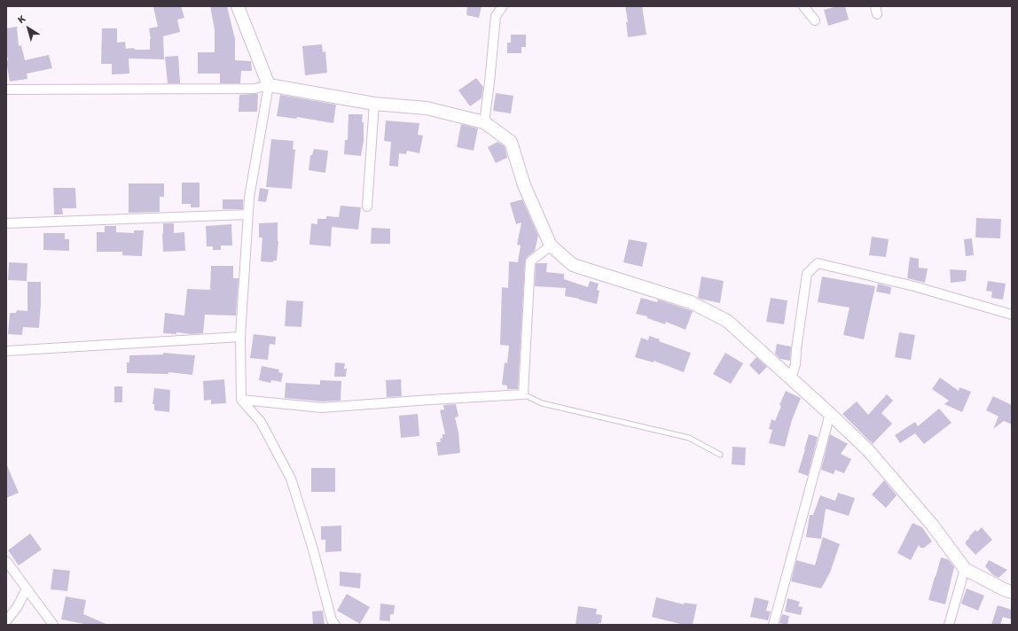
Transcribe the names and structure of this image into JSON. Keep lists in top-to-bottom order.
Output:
{
  "north": "top left"
}
